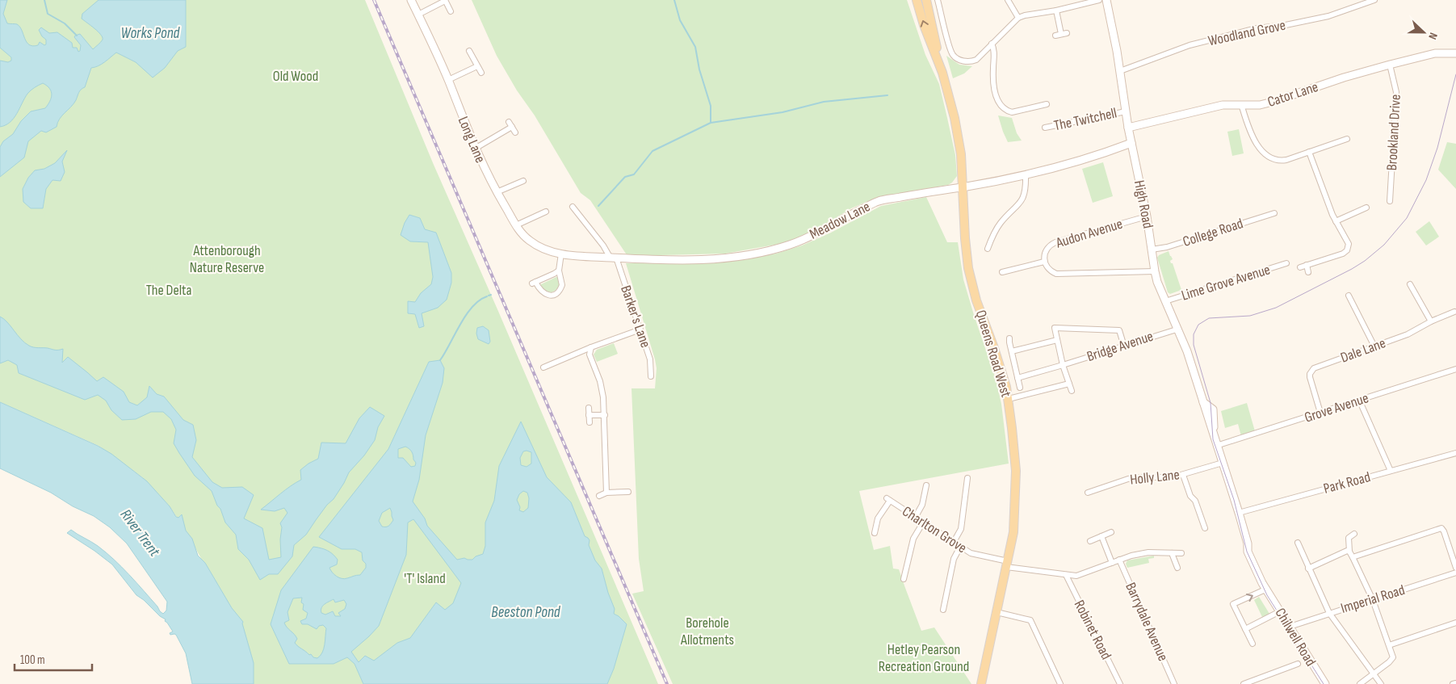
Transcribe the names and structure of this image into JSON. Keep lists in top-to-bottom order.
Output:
{
  "streets": {
    "main road": ["Queens Road West"],
    "street": [
      "Woodland Grove",
      "Cator Lane",
      "The Twitchell",
      "Brookland Drive",
      "Long Lane",
      "High Road",
      "Meadow Lane",
      "College Road",
      "Audon Avenue",
      "Lime Grove Avenue",
      "Barker's Lane",
      "Bridge Avenue",
      "Dale Lane",
      "Grove Avenue",
      "Holly Lane",
      "Park Road",
      "Charlton Grove",
      "Imperial Road",
      "Barrydale Avenue",
      "Robinet Road",
      "Chilwell Road"
    ]
  },
  "crossings": [
    ["Woodland Grove", "High Road"],
    ["Cator Lane", "Brookland Drive"],
    ["Cator Lane", "High Road"],
    ["The Twitchell", "High Road"],
    ["Long Lane", "Meadow Lane"],
    ["High Road", "Meadow Lane"],
    ["High Road", "College Road"],
    ["High Road", "Audon Avenue"],
    ["High Road", "Lime Grove Avenue"],
    ["High Road", "Bridge Avenue"],
    ["High Road", "Grove Avenue"],
    ["High Road", "Holly Lane"],
    ["High Road", "Park Road"],
    ["High Road", "Chilwell Road"],
    ["Meadow Lane", "Barker's Lane"],
    ["Meadow Lane", "Queens Road West"],
    ["Dale Lane", "Grove Avenue"],
    ["Queens Road West", "Charlton Grove"],
    ["Charlton Grove", "Barrydale Avenue"],
    ["Charlton Grove", "Robinet Road"],
    ["Imperial Road", "Chilwell Road"]
  ],
  "water": ["Works Pond", "River Trent", "Beeston Pond"],
  "parks": [
    "Old Wood",
    "Attenborough Nature Reserve",
    "The Delta",
    "'T' Island",
    "Borehole Allotments",
    "Hetley Pearson Recreation Ground"
  ],
  "scale_bar": "100 m",
  "north": "right"
}
